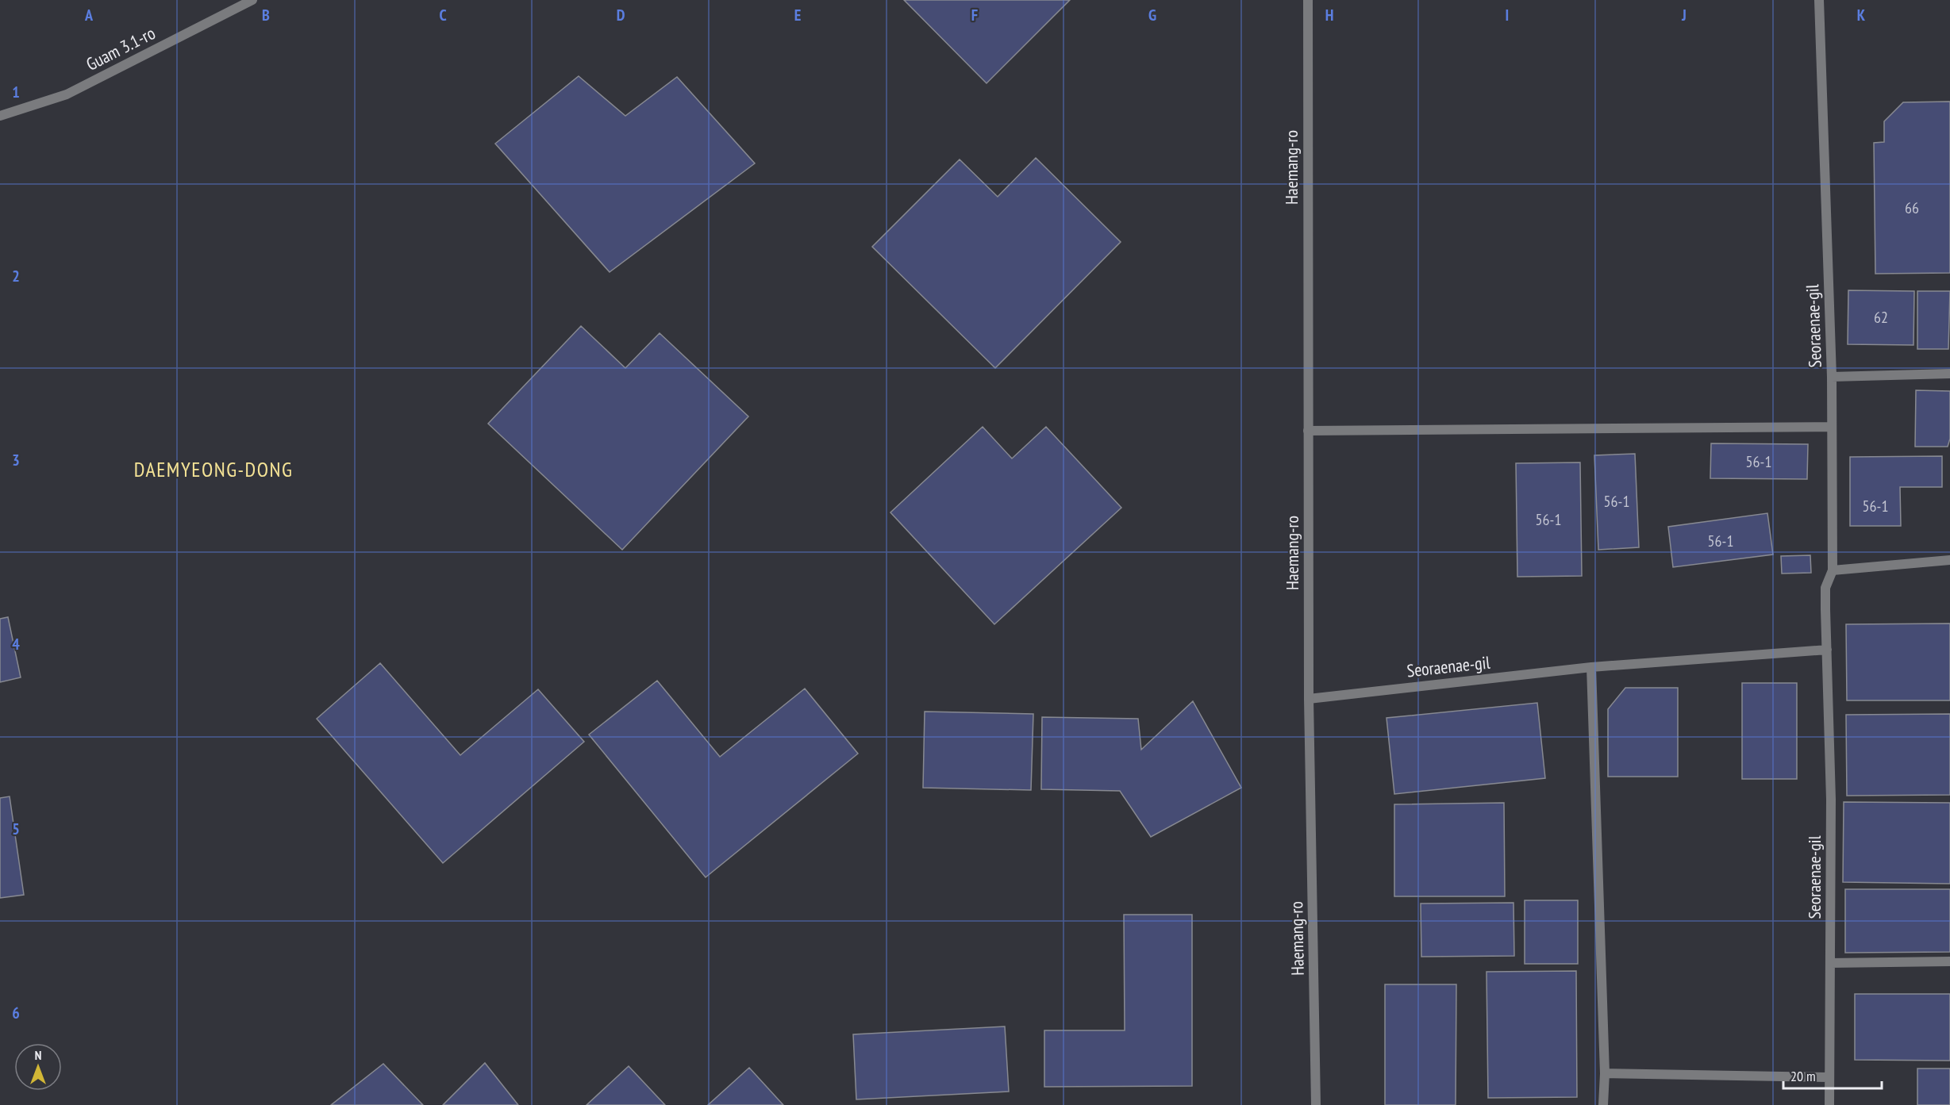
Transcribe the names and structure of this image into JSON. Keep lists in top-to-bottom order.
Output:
{
  "streets": {
    "street": ["Guam 3.1-ro", "Haemang-ro", "Seoraenae-gil"]
  },
  "crossings": [
    ["Haemang-ro", "Seoraenae-gil"]
  ],
  "districts": ["DAEMYEONG-DONG"],
  "house_numbers": [
    "66",
    "62",
    "56-1",
    "56-1",
    "56-1",
    "56-1",
    "56-1"
  ],
  "scale_bar": "20 m",
  "north": "top",
  "grid": {
    "columns": [
      "A",
      "B",
      "C",
      "D",
      "E",
      "F",
      "G",
      "H",
      "I",
      "J",
      "K"
    ],
    "rows": [
      "1",
      "2",
      "3",
      "4",
      "5",
      "6"
    ]
  }
}
